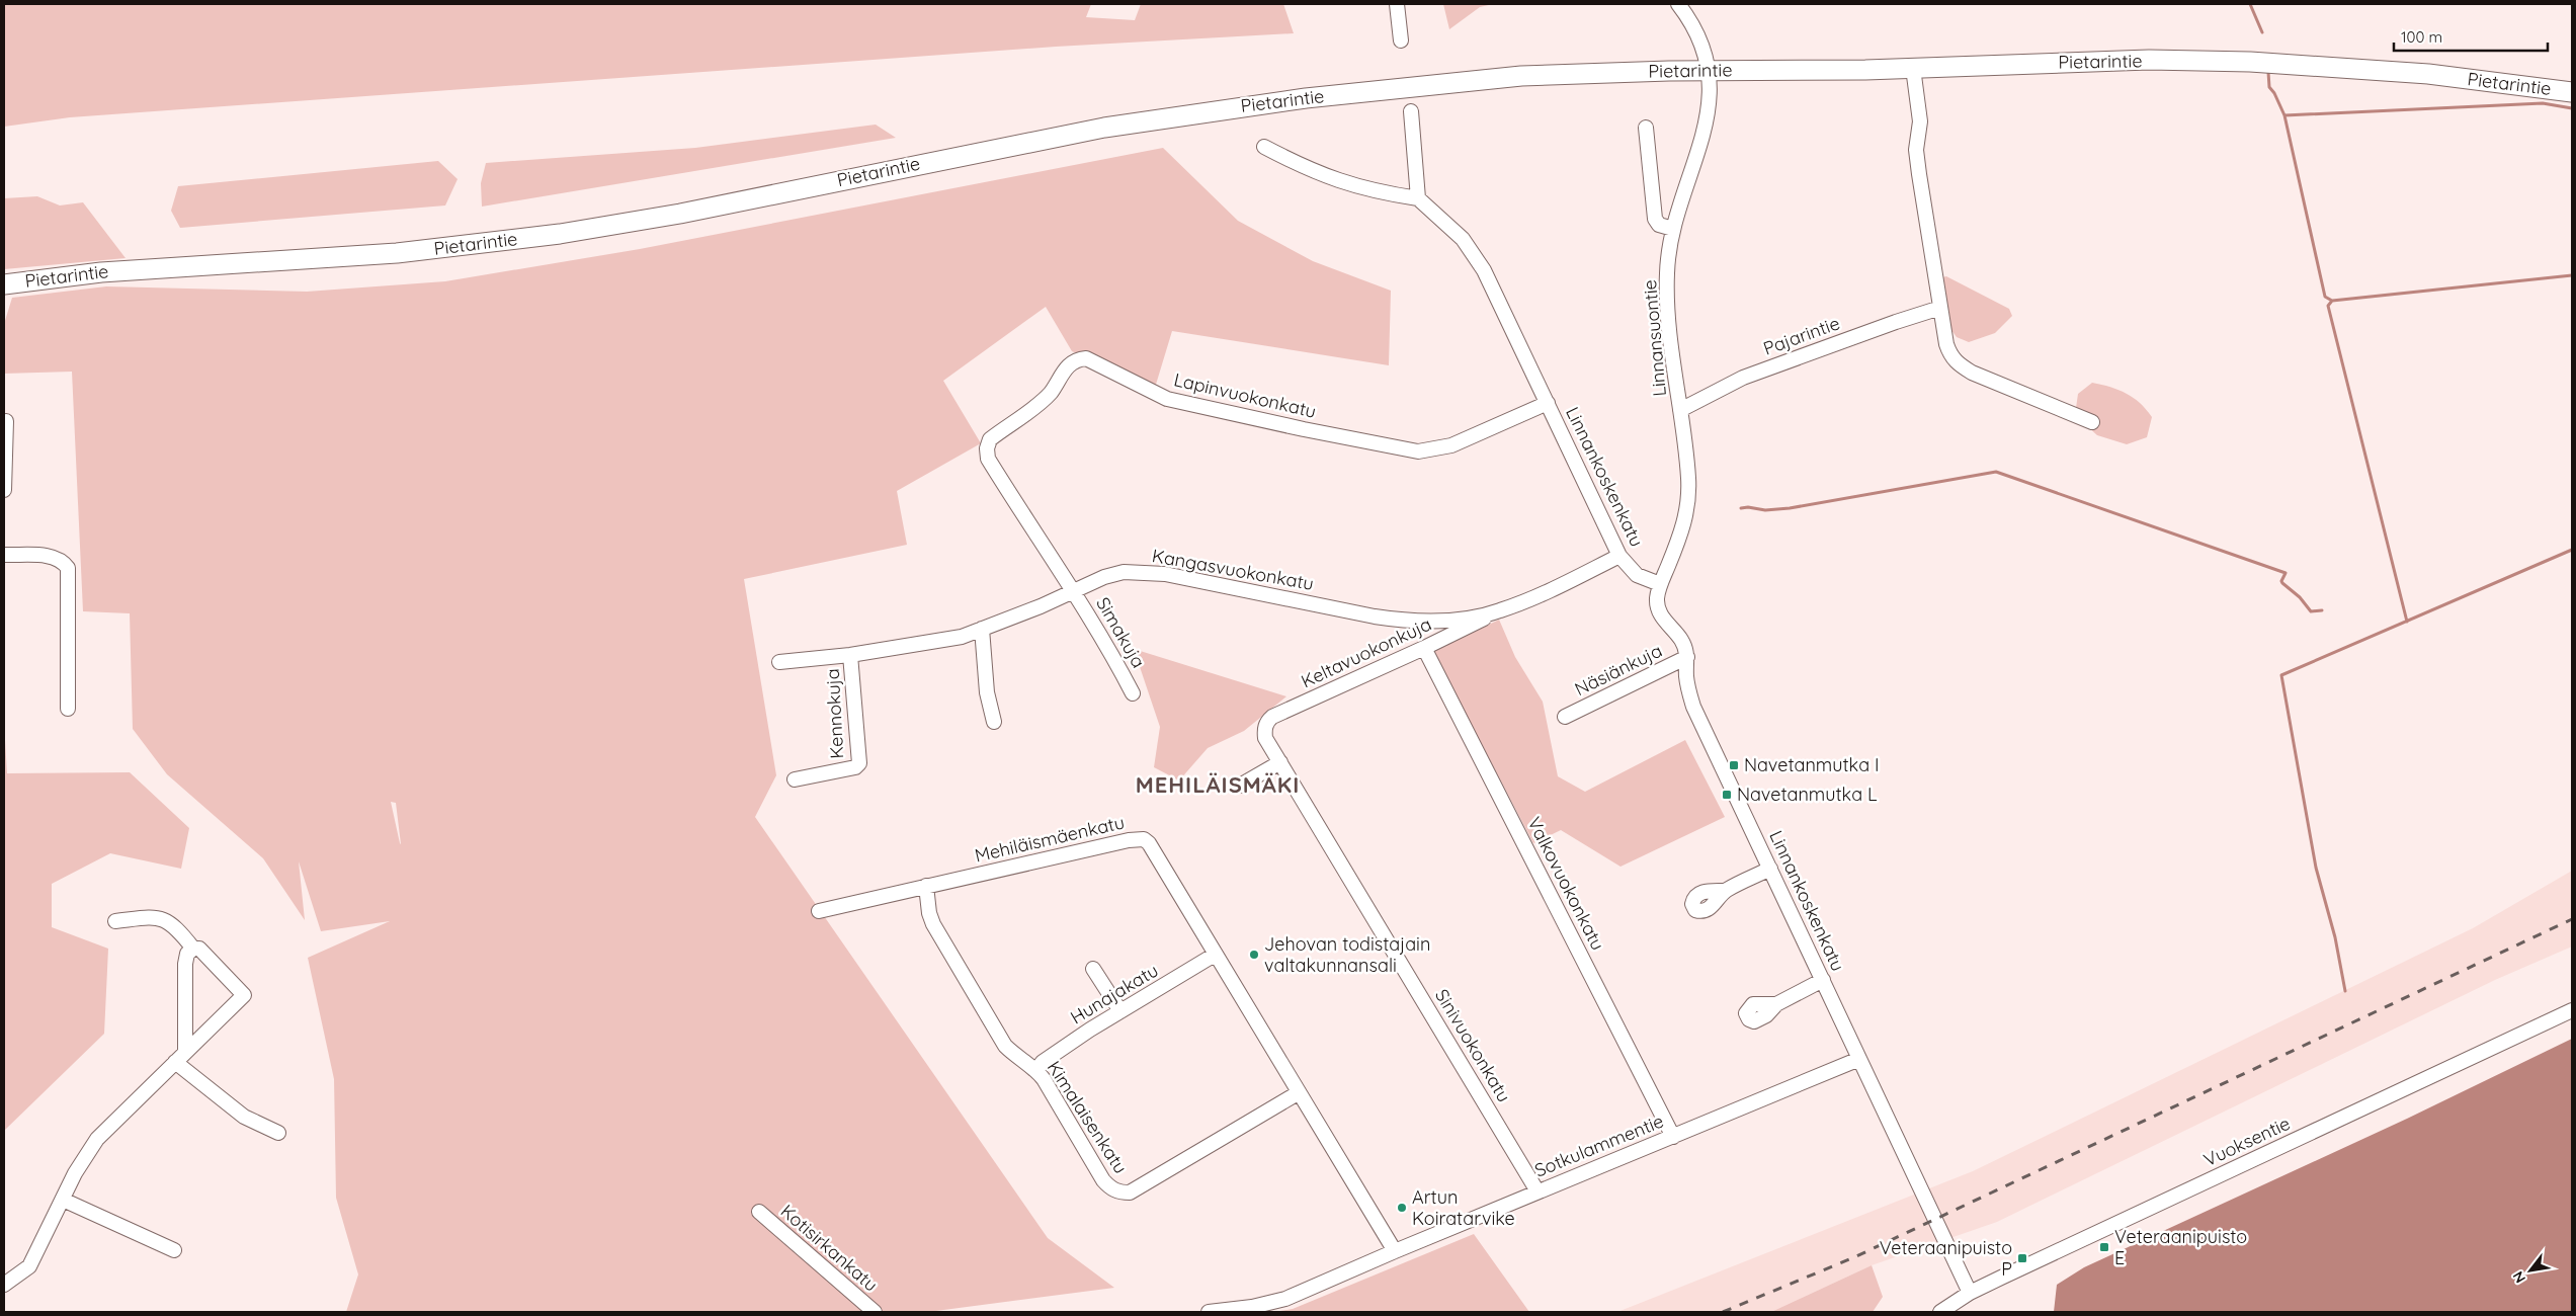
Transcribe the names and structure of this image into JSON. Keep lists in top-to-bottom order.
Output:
{
  "streets": {
    "main road": ["Pietarintie"],
    "street": [
      "Pajarintie",
      "Linnansuontie",
      "Lapinvuokonkatu",
      "Linnankoskenkatu",
      "Kangasvuokonkatu",
      "Simakuja",
      "Keltavuokonkuja",
      "Näsiänkuja",
      "Kennokuja",
      "Mehiläismäenkatu",
      "Valkovuokonkatu",
      "Hunajakatu",
      "Sinivuokonkatu",
      "Kimalaisenkatu",
      "Vuoksentie",
      "Sotkulammentie",
      "Kotisirkankatu"
    ]
  },
  "crossings": [
    ["Pietarintie", "Linnansuontie"],
    ["Pajarintie", "Linnansuontie"],
    ["Linnansuontie", "Linnankoskenkatu"],
    ["Lapinvuokonkatu", "Linnankoskenkatu"],
    ["Lapinvuokonkatu", "Kangasvuokonkatu"],
    ["Lapinvuokonkatu", "Simakuja"],
    ["Linnankoskenkatu", "Kangasvuokonkatu"],
    ["Linnankoskenkatu", "Näsiänkuja"],
    ["Linnankoskenkatu", "Vuoksentie"],
    ["Linnankoskenkatu", "Sotkulammentie"],
    ["Kangasvuokonkatu", "Simakuja"],
    ["Kangasvuokonkatu", "Keltavuokonkuja"],
    ["Kangasvuokonkatu", "Kennokuja"],
    ["Keltavuokonkuja", "Valkovuokonkatu"],
    ["Keltavuokonkuja", "Sinivuokonkatu"],
    ["Mehiläismäenkatu", "Hunajakatu"],
    ["Mehiläismäenkatu", "Kimalaisenkatu"],
    ["Mehiläismäenkatu", "Sotkulammentie"],
    ["Valkovuokonkatu", "Sotkulammentie"],
    ["Hunajakatu", "Kimalaisenkatu"],
    ["Sinivuokonkatu", "Sotkulammentie"]
  ],
  "districts": ["MEHILÄISMÄKI"],
  "places": {
    "transit": [
      "Navetanmutka I",
      "Navetanmutka L",
      "Veteraanipuisto E",
      "Veteraanipuisto P"
    ],
    "other": ["Jehovan todistajain valtakunnansali", "Artun Koiratarvike"]
  },
  "scale_bar": "100 m",
  "north": "bottom left"
}
